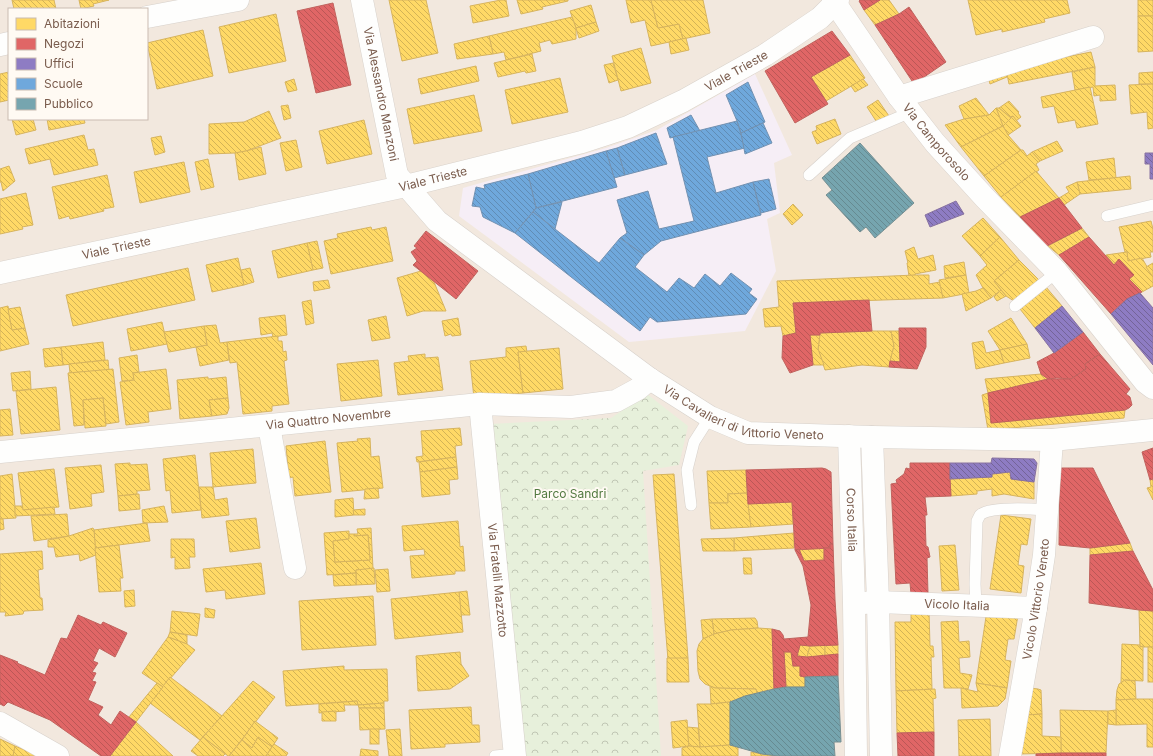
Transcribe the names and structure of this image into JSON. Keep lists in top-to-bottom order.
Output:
{
  "streets": {
    "street": [
      "Viale Trieste",
      "Via Alessandro Manzoni",
      "Via Camporosolo",
      "Via Cavalieri di Vittorio Veneto",
      "Via Quattro Novembre",
      "Corso Italia",
      "Via Fratelli Mazzotto",
      "Vicolo Vittorio Veneto",
      "Vicolo Italia"
    ]
  },
  "crossings": [
    ["Viale Trieste", "Via Alessandro Manzoni"],
    ["Viale Trieste", "Via Camporosolo"],
    ["Viale Trieste", "Via Cavalieri di Vittorio Veneto"],
    ["Via Alessandro Manzoni", "Via Cavalieri di Vittorio Veneto"],
    ["Via Cavalieri di Vittorio Veneto", "Via Quattro Novembre"],
    ["Via Cavalieri di Vittorio Veneto", "Corso Italia"],
    ["Via Cavalieri di Vittorio Veneto", "Vicolo Vittorio Veneto"],
    ["Via Quattro Novembre", "Via Fratelli Mazzotto"],
    ["Corso Italia", "Vicolo Italia"],
    ["Vicolo Vittorio Veneto", "Vicolo Italia"]
  ],
  "parks": ["Parco Sandri"],
  "legend": [
    "Abitazioni",
    "Negozi",
    "Uffici",
    "Scuole",
    "Pubblico"
  ]
}
